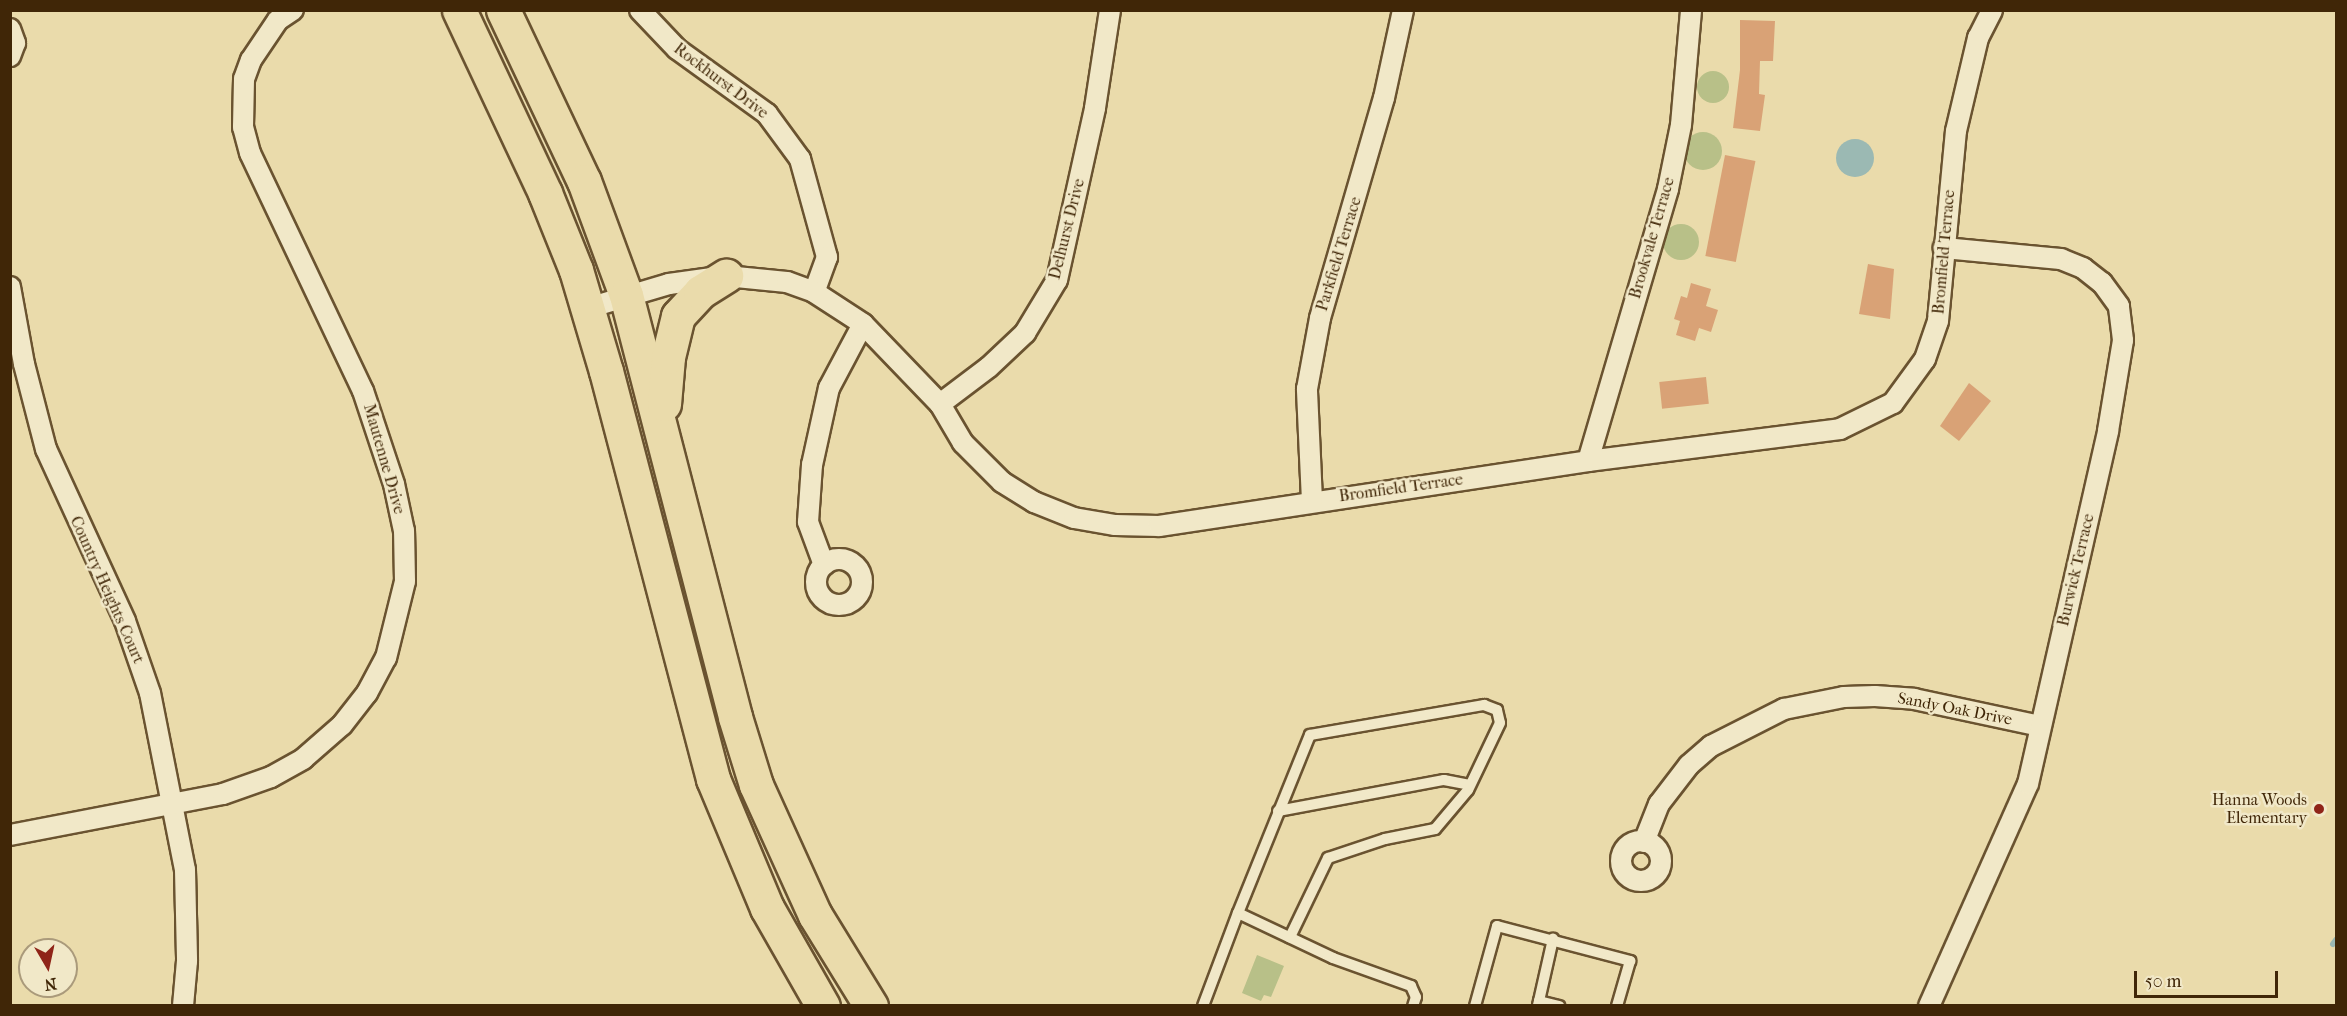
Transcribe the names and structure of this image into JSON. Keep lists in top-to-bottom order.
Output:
{
  "streets": {
    "street": [
      "Rockhurst Drive",
      "Delhurst Drive",
      "Brookvale Terrace",
      "Bromfield Terrace",
      "Parkfield Terrace",
      "Mautenne Drive",
      "Burwick Terrace",
      "Country Heights Court",
      "Sandy Oak Drive"
    ]
  },
  "crossings": [
    ["Rockhurst Drive", "Bromfield Terrace"],
    ["Delhurst Drive", "Bromfield Terrace"],
    ["Brookvale Terrace", "Bromfield Terrace"],
    ["Bromfield Terrace", "Parkfield Terrace"],
    ["Bromfield Terrace", "Burwick Terrace"],
    ["Mautenne Drive", "Country Heights Court"],
    ["Burwick Terrace", "Sandy Oak Drive"]
  ],
  "places": ["Hanna Woods Elementary"],
  "scale_bar": "50 m",
  "north": "bottom"
}
